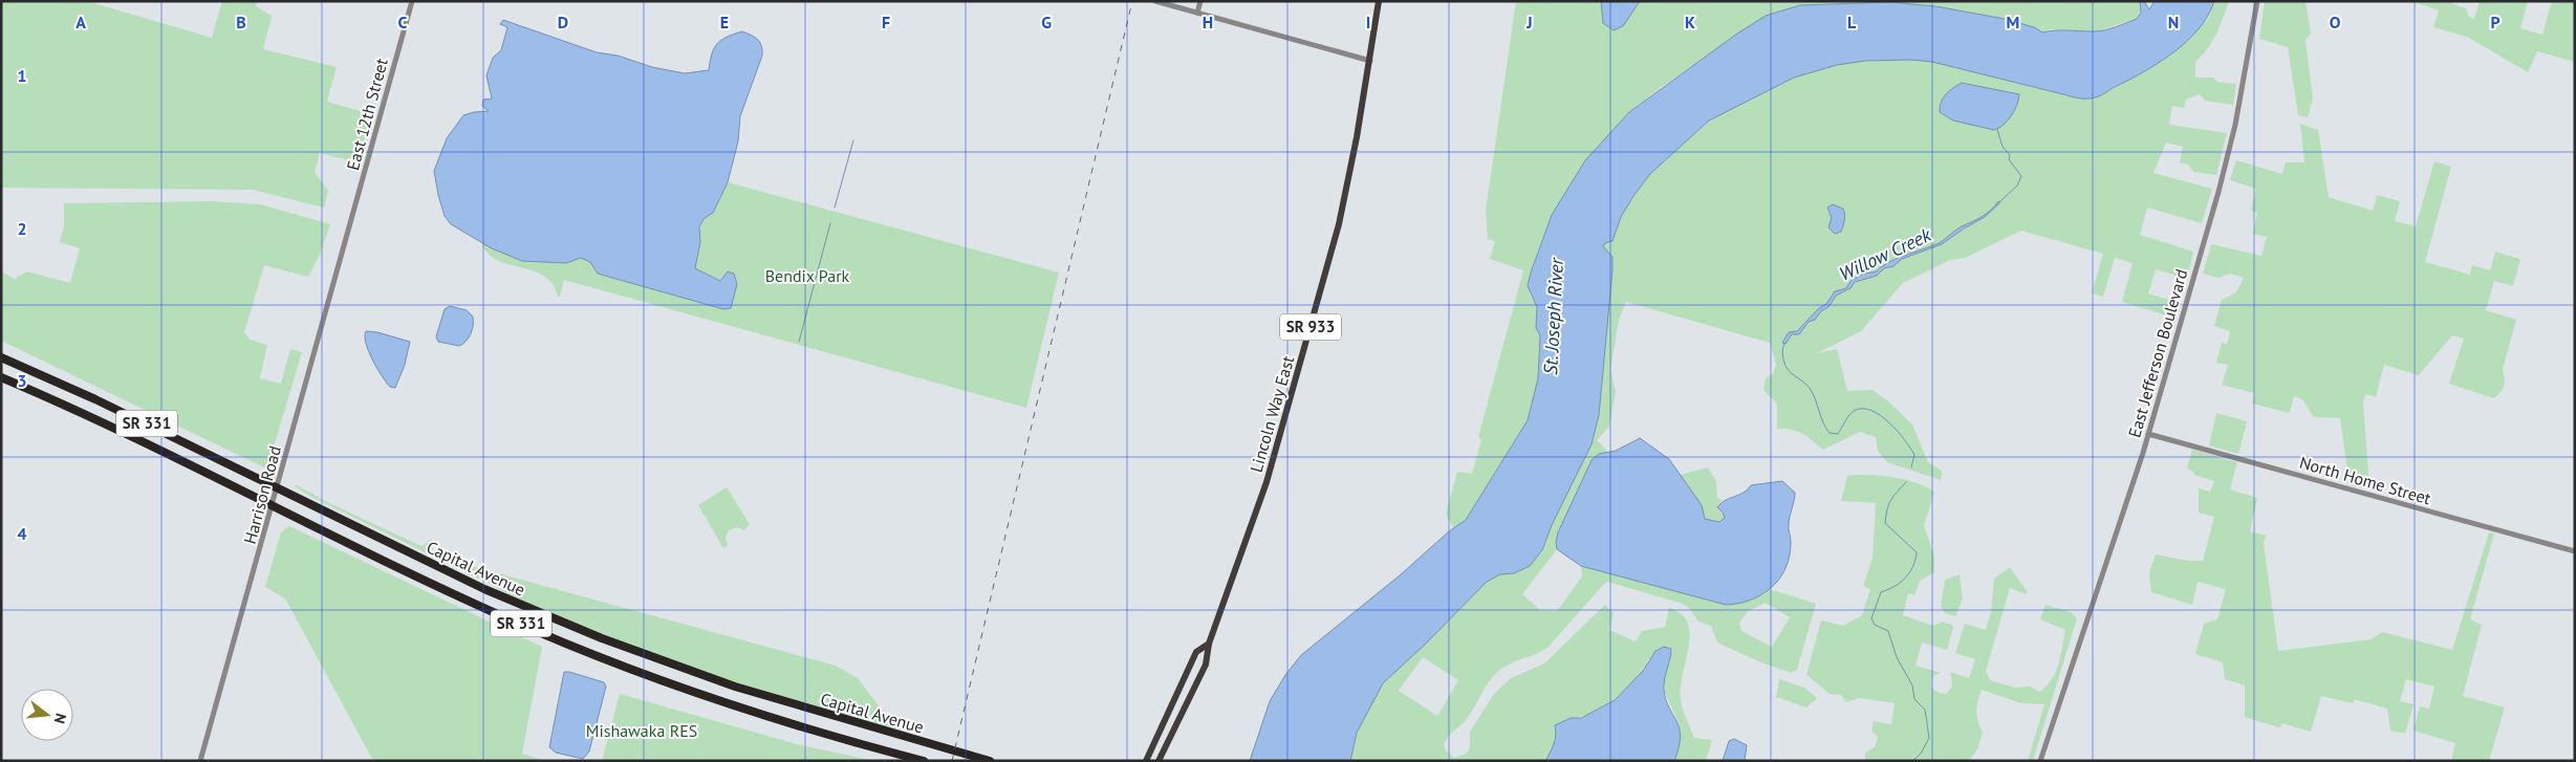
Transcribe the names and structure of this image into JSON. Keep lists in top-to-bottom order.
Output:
{
  "streets": {
    "highway": ["SR 331", "Capital Avenue"],
    "main road": ["SR 933", "Lincoln Way East"],
    "street": [
      "East 12th Street",
      "East Jefferson Boulevard",
      "North Home Street",
      "Harrison Road"
    ]
  },
  "crossings": [
    ["East 12th Street", "Harrison Road"],
    ["East Jefferson Boulevard", "North Home Street"],
    ["Harrison Road", "Capital Avenue"]
  ],
  "water": ["Willow Creek", "St. Joseph River"],
  "parks": ["Bendix Park", "Mishawaka RES"],
  "north": "right",
  "grid": {
    "columns": [
      "A",
      "B",
      "C",
      "D",
      "E",
      "F",
      "G",
      "H",
      "I",
      "J",
      "K",
      "L",
      "M",
      "N",
      "O",
      "P"
    ],
    "rows": [
      "1",
      "2",
      "3",
      "4"
    ]
  }
}
